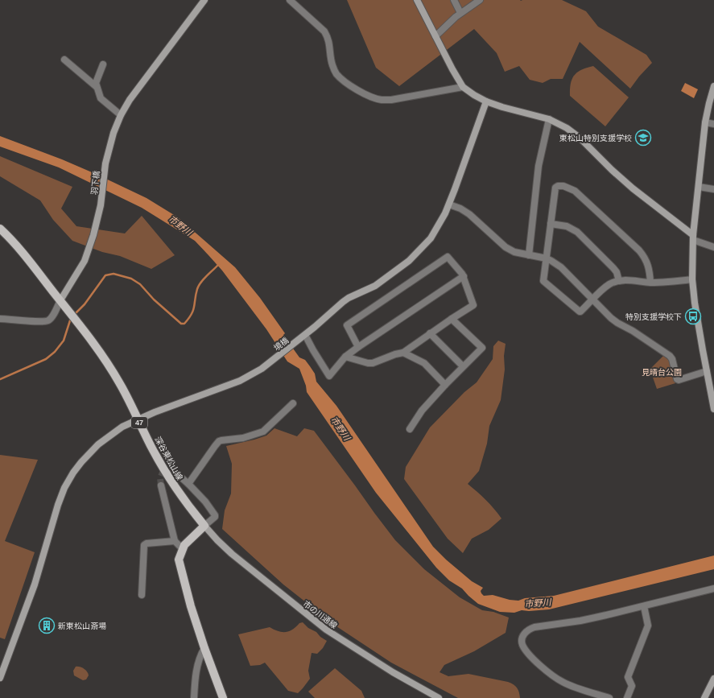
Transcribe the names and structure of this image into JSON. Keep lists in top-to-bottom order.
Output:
{
  "streets": {
    "main road": ["47", "深谷東松山線"],
    "street": ["羽下橋", "境橋", "市の川通線"]
  },
  "crossings": [
    ["羽下橋", "深谷東松山線"],
    ["境橋", "深谷東松山線"],
    ["深谷東松山線", "市の川通線"]
  ],
  "water": ["市野川"],
  "parks": ["見晴台公園"],
  "places": {
    "school or university": ["東松山特別支援学校"],
    "bus stop": ["特別支援学校下"],
    "building": ["新東松山斎場"]
  }
}
